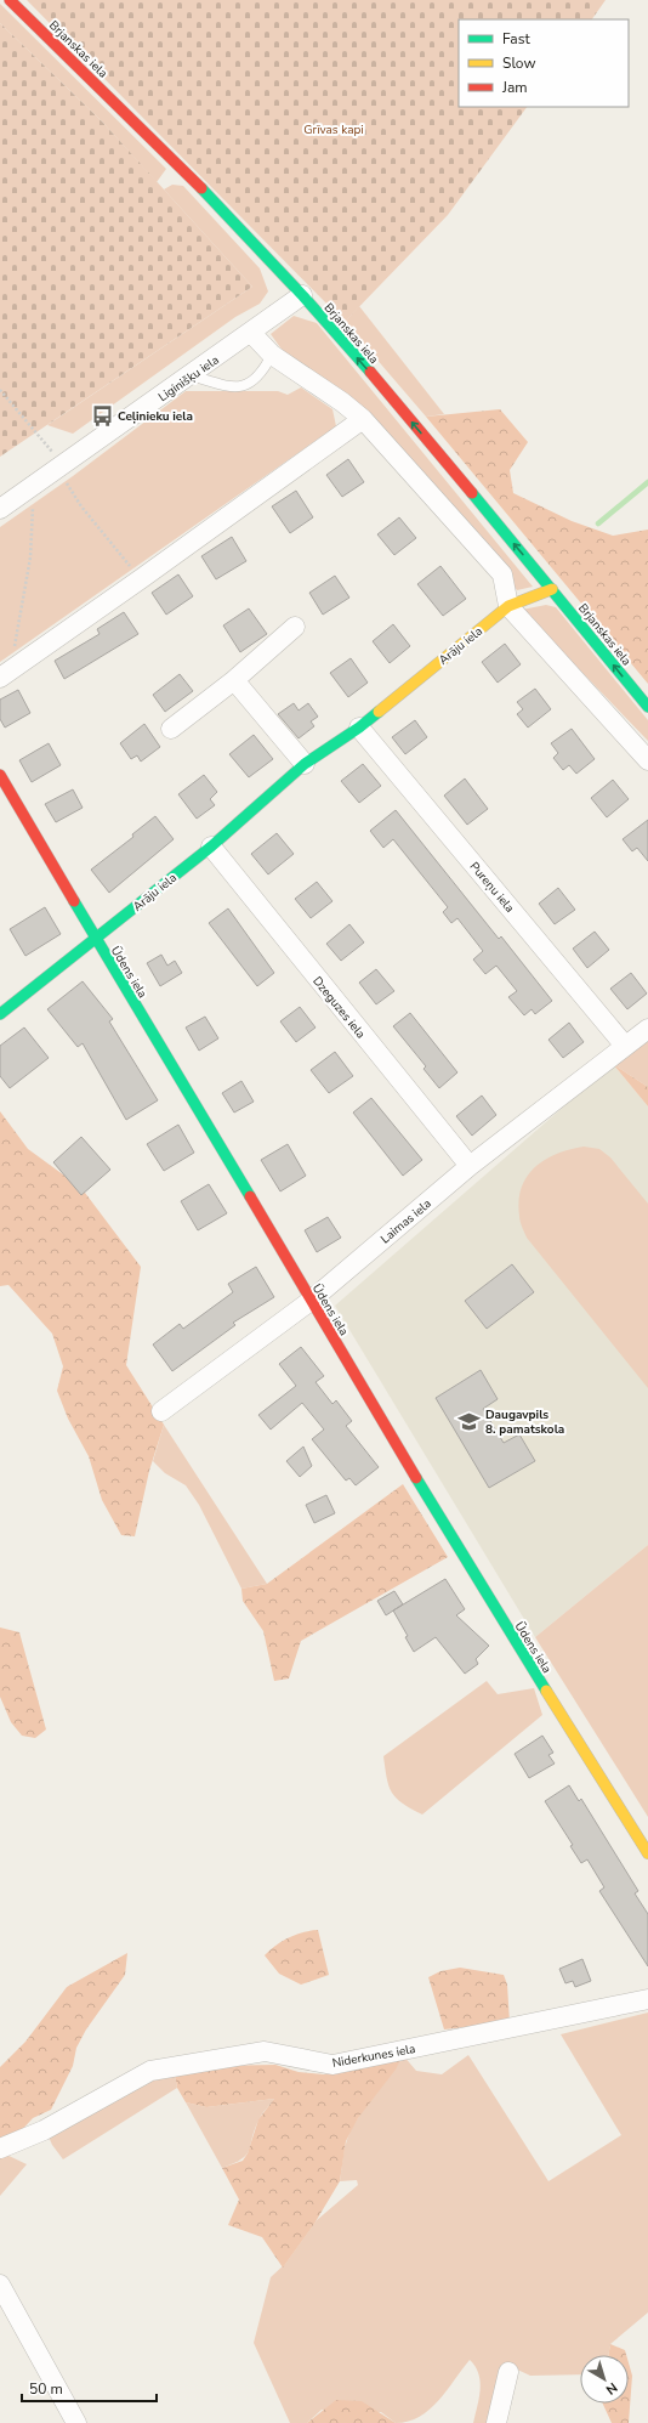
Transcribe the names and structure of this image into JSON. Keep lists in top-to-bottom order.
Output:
{
  "streets": {
    "street": [
      "Brjanskas iela",
      "Liginišķu iela",
      "Arāju iela",
      "Pureņu iela",
      "Ūdens iela",
      "Dzeguzes iela",
      "Laimas iela",
      "Niderkunes iela"
    ]
  },
  "crossings": [
    ["Brjanskas iela", "Liginišķu iela"],
    ["Brjanskas iela", "Arāju iela"],
    ["Arāju iela", "Pureņu iela"],
    ["Arāju iela", "Ūdens iela"],
    ["Arāju iela", "Dzeguzes iela"],
    ["Pureņu iela", "Laimas iela"],
    ["Ūdens iela", "Laimas iela"],
    ["Dzeguzes iela", "Laimas iela"]
  ],
  "parks": ["Grīvas kapi"],
  "places": {
    "bus stop": ["Ceļinieku iela"],
    "school or university": ["Daugavpils 8. pamatskola"]
  },
  "legend": ["Fast", "Slow", "Jam"],
  "scale_bar": "50 m",
  "north": "bottom right"
}
